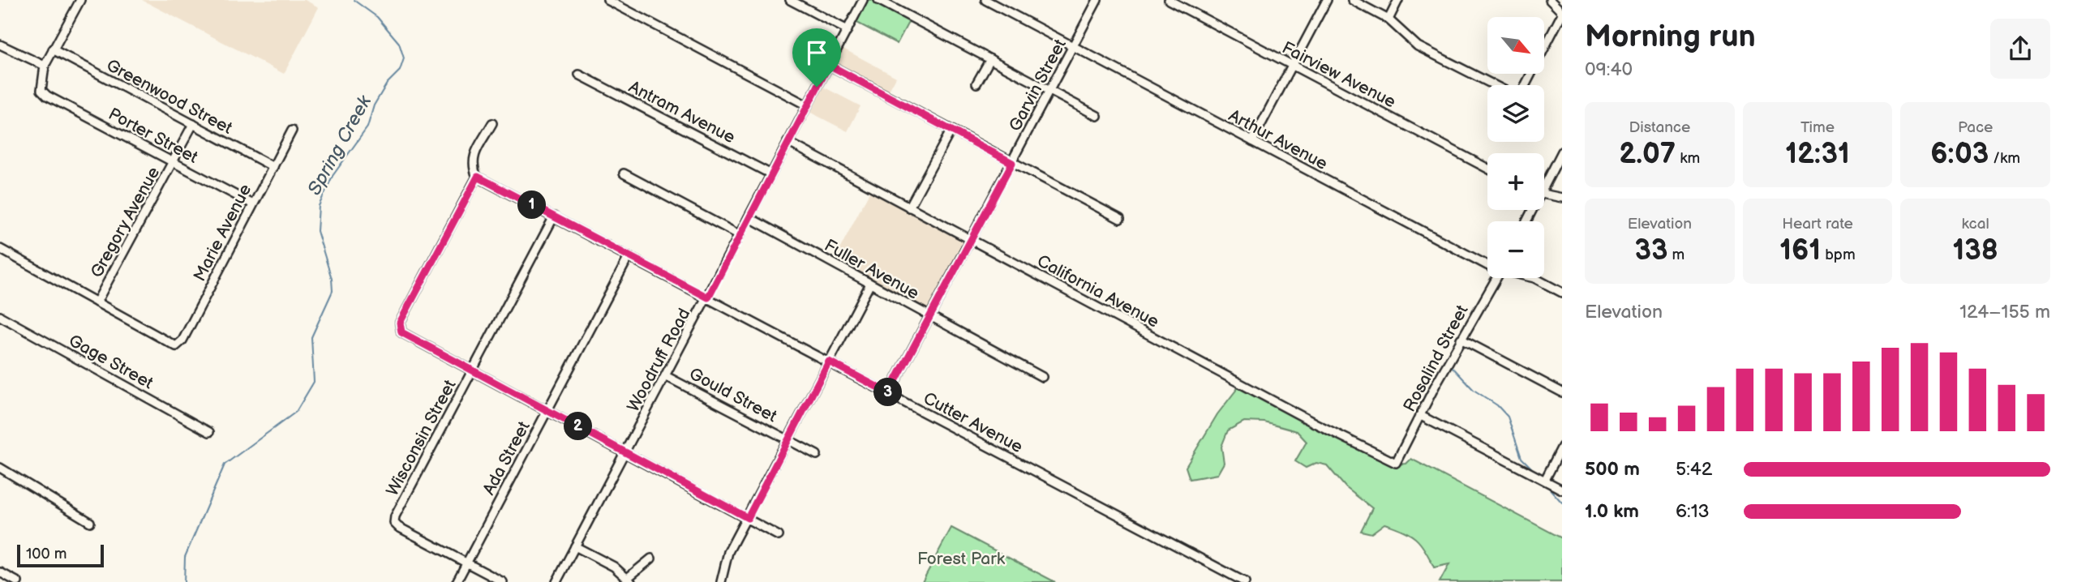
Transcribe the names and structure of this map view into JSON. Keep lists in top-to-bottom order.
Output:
{
  "streets": {
    "street": [
      "Fairview Avenue",
      "Garvin Street",
      "Greenwood Street",
      "Antram Avenue",
      "Porter Street",
      "Arthur Avenue",
      "Gregory Avenue",
      "Marie Avenue",
      "Fuller Avenue",
      "California Avenue",
      "Rosalind Street",
      "Woodruff Road",
      "Gage Street",
      "Gould Street",
      "Cutter Avenue",
      "Wisconsin Street",
      "Ada Street"
    ]
  },
  "crossings": [
    ["Garvin Street", "Arthur Avenue"],
    ["Garvin Street", "Fuller Avenue"],
    ["Garvin Street", "California Avenue"],
    ["Garvin Street", "Cutter Avenue"],
    ["Greenwood Street", "Gregory Avenue"],
    ["Greenwood Street", "Marie Avenue"],
    ["Antram Avenue", "Woodruff Road"],
    ["Porter Street", "Gregory Avenue"],
    ["Porter Street", "Marie Avenue"],
    ["Gregory Avenue", "Marie Avenue"],
    ["Fuller Avenue", "Woodruff Road"],
    ["California Avenue", "Rosalind Street"],
    ["California Avenue", "Woodruff Road"],
    ["Woodruff Road", "Gould Street"],
    ["Woodruff Road", "Cutter Avenue"],
    ["Cutter Avenue", "Wisconsin Street"],
    ["Cutter Avenue", "Ada Street"],
    ["Wisconsin Street", "Ada Street"]
  ],
  "water": ["Spring Creek"],
  "parks": ["Forest Park"],
  "scale_bar": "100 m",
  "north": "bottom right",
  "page": {
    "heading": ["Morning run", "09:40"],
    "map_buttons": ["+", "−"],
    "stats": [
      ["Distance", "2.07 km"],
      ["Time", "12:31"],
      ["Pace", "6:03 /km"],
      ["Elevation", "33 m"],
      ["Heart rate", "161 bpm"],
      ["kcal", "138"]
    ],
    "pins": ["1", "3", "2"],
    "chart": ["Elevation", "124–155 m"],
    "list": [
      {
        "name": "500 m",
        "note": "5:42"
      },
      {
        "name": "1.0 km",
        "note": "6:13"
      }
    ],
    "scale": "100 m"
  }
}
